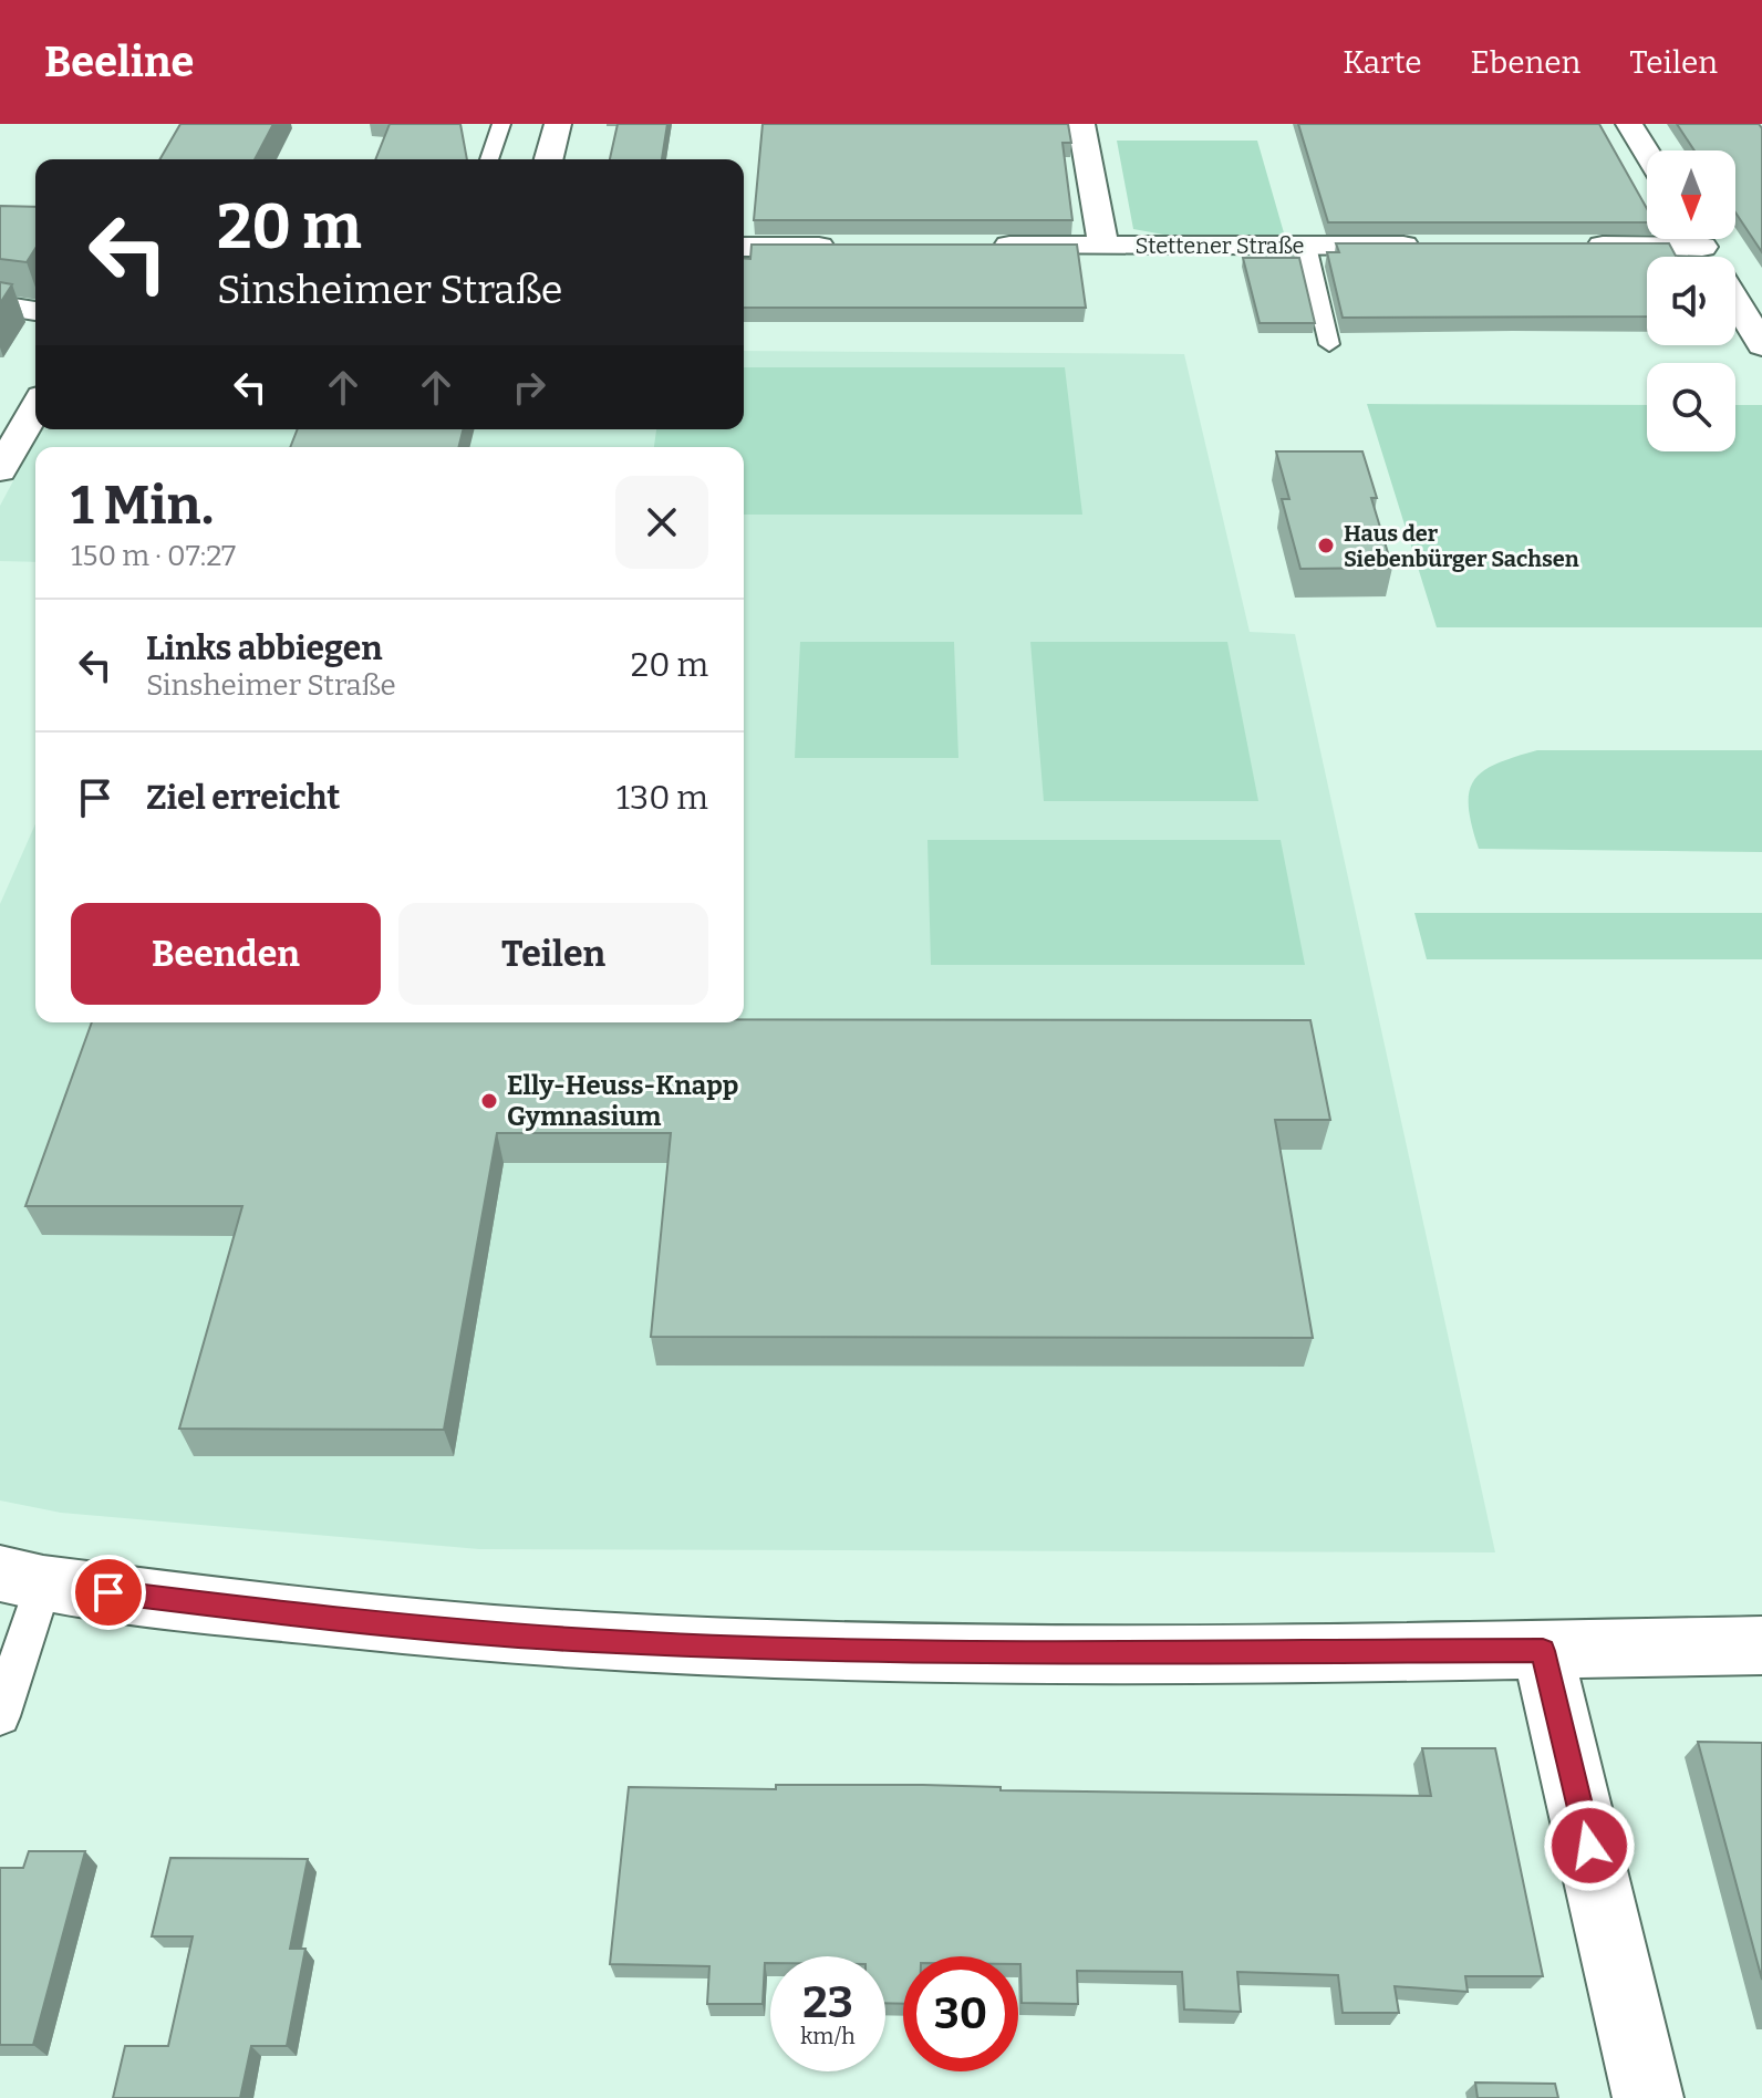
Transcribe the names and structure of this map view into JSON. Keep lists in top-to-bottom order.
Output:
{
  "streets": {
    "street": ["Stettener Straße"]
  },
  "places": ["Haus der Siebenbürger Sachsen", "Elly-Heuss-Knapp Gymnasium"],
  "north": "bottom",
  "page": {
    "header": "Beeline",
    "nav": ["Karte", "Ebenen", "Teilen"],
    "turn": ["20 m", "Sinsheimer Straße"],
    "heading": ["1 Min.", "150 m · 07:27"],
    "list": [
      {
        "name": "Links abbiegen",
        "note": "Sinsheimer Straße",
        "value": "20 m"
      },
      {
        "name": "Ziel erreicht",
        "value": "130 m"
      }
    ],
    "buttons": ["Beenden", "Teilen"],
    "speed": "23 km/h",
    "limit": "30"
  }
}
